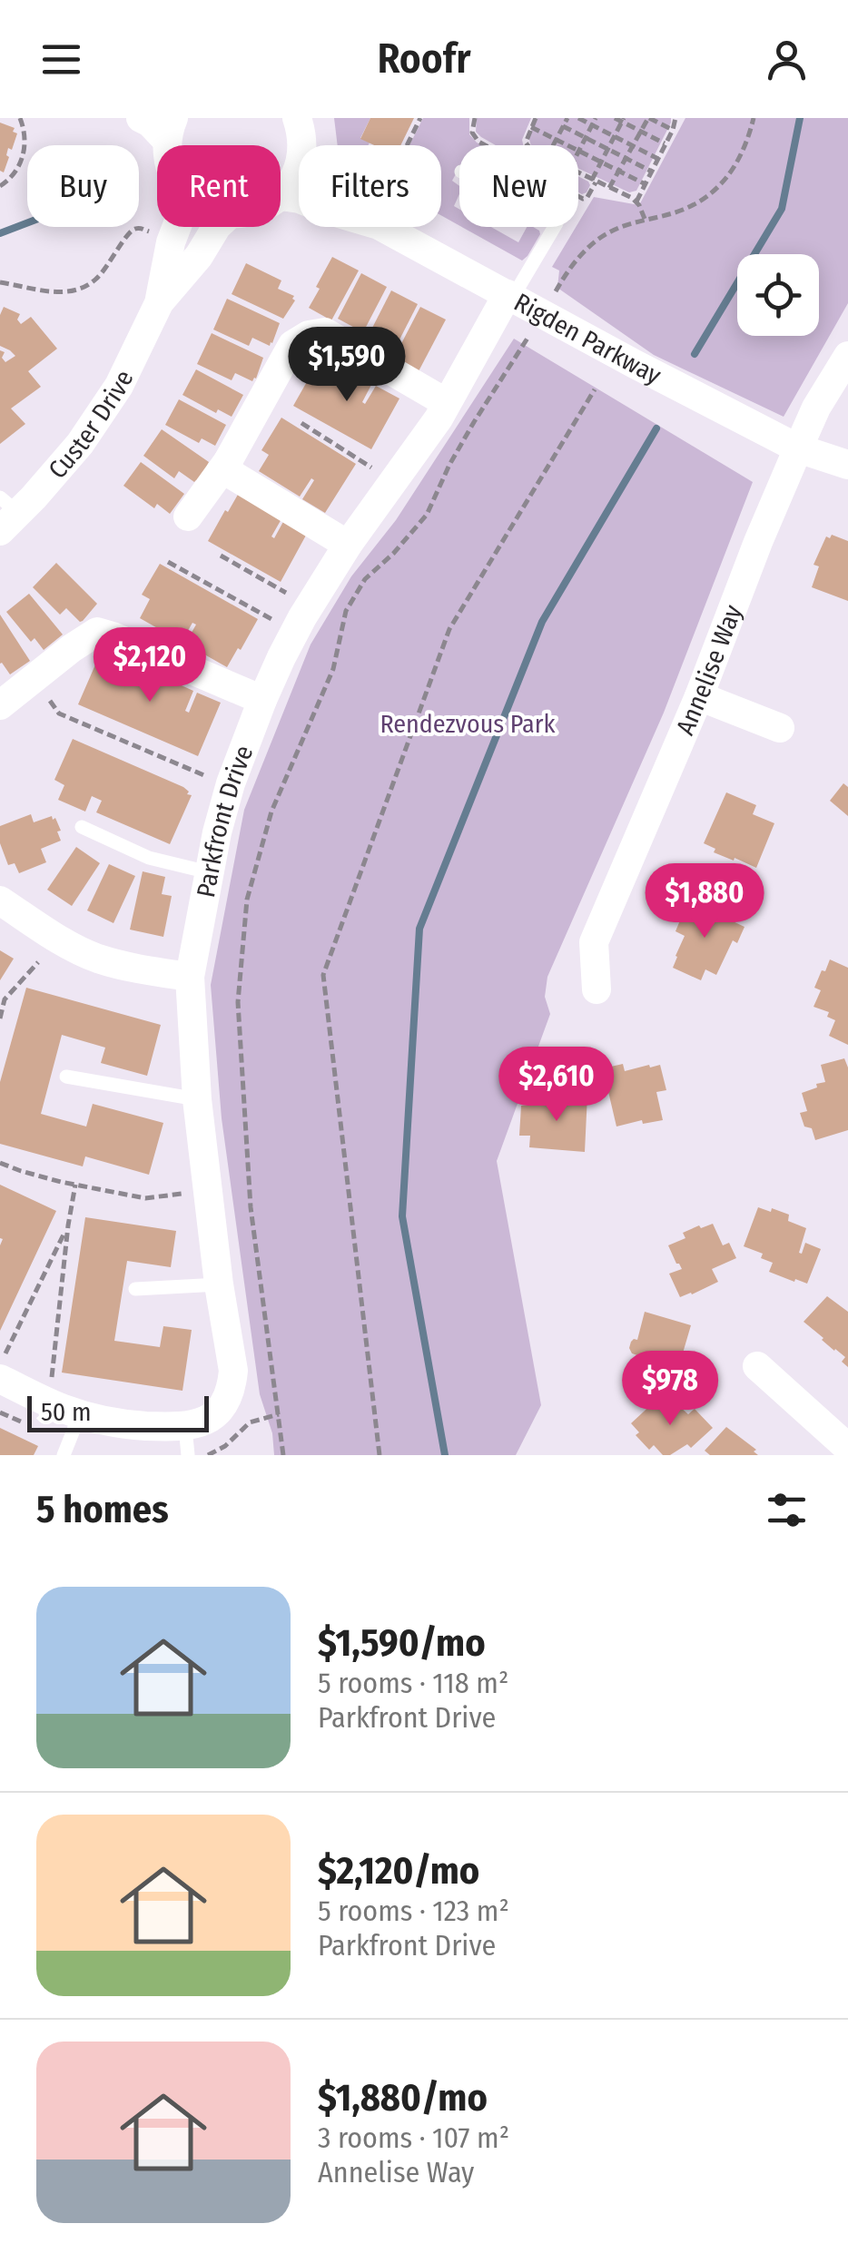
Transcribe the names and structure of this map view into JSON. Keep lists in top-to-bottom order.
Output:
{
  "streets": {
    "street": [
      "Rigden Parkway",
      "Custer Drive",
      "Annelise Way",
      "Parkfront Drive"
    ]
  },
  "crossings": [
    ["Rigden Parkway", "Annelise Way"],
    ["Rigden Parkway", "Parkfront Drive"]
  ],
  "parks": ["Rendezvous Park"],
  "scale_bar": "50 m",
  "page": {
    "header": "Roofr",
    "chip": [
      "Buy",
      "Rent",
      "Filters",
      "New"
    ],
    "price": [
      "$1,590",
      "$2,120",
      "$1,880",
      "$2,610",
      "$978"
    ],
    "scale": "50 m",
    "heading": "5 homes",
    "list": [
      {
        "name": "$1,590/mo",
        "note": "5 rooms · 118 m² · Parkfront Drive"
      },
      {
        "name": "$2,120/mo",
        "note": "5 rooms · 123 m² · Parkfront Drive"
      },
      {
        "name": "$1,880/mo",
        "note": "3 rooms · 107 m² · Annelise Way"
      }
    ]
  }
}
